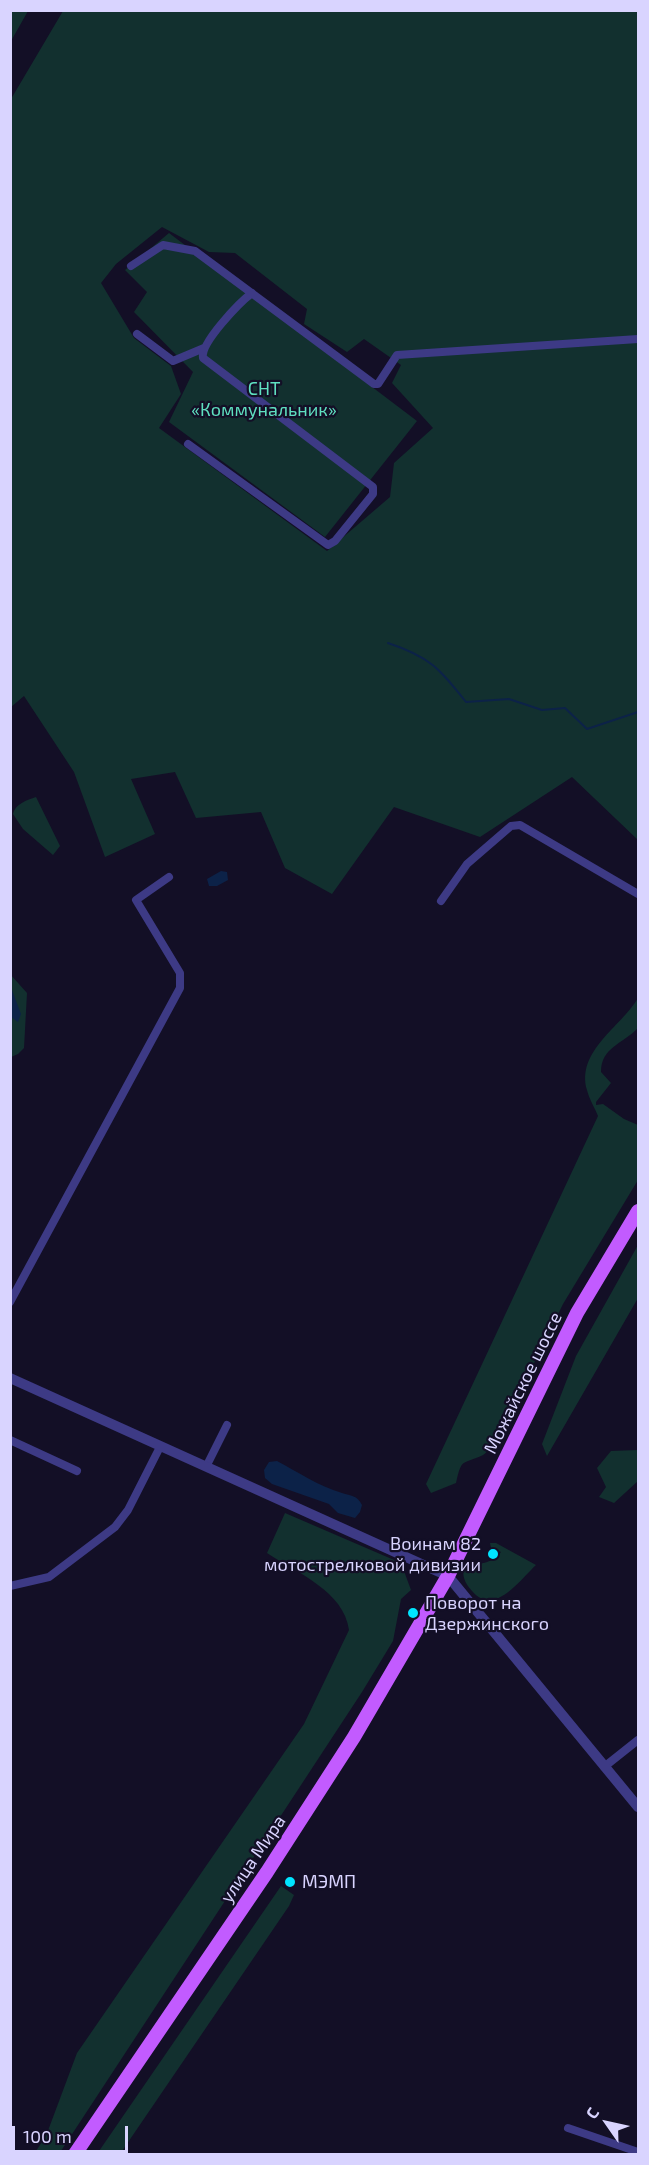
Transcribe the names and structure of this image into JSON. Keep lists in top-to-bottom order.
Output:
{
  "streets": {
    "main road": ["Можайское шоссе", "улица Мира"]
  },
  "crossings": [
    ["Можайское шоссе", "улица Мира"]
  ],
  "parks": ["СНТ «Коммунальник»"],
  "places": ["Воинам 82 мотострелковой дивизии", "Поворот на Дзержинского", "МЭМП"],
  "scale_bar": "100 m",
  "north": "top left"
}
